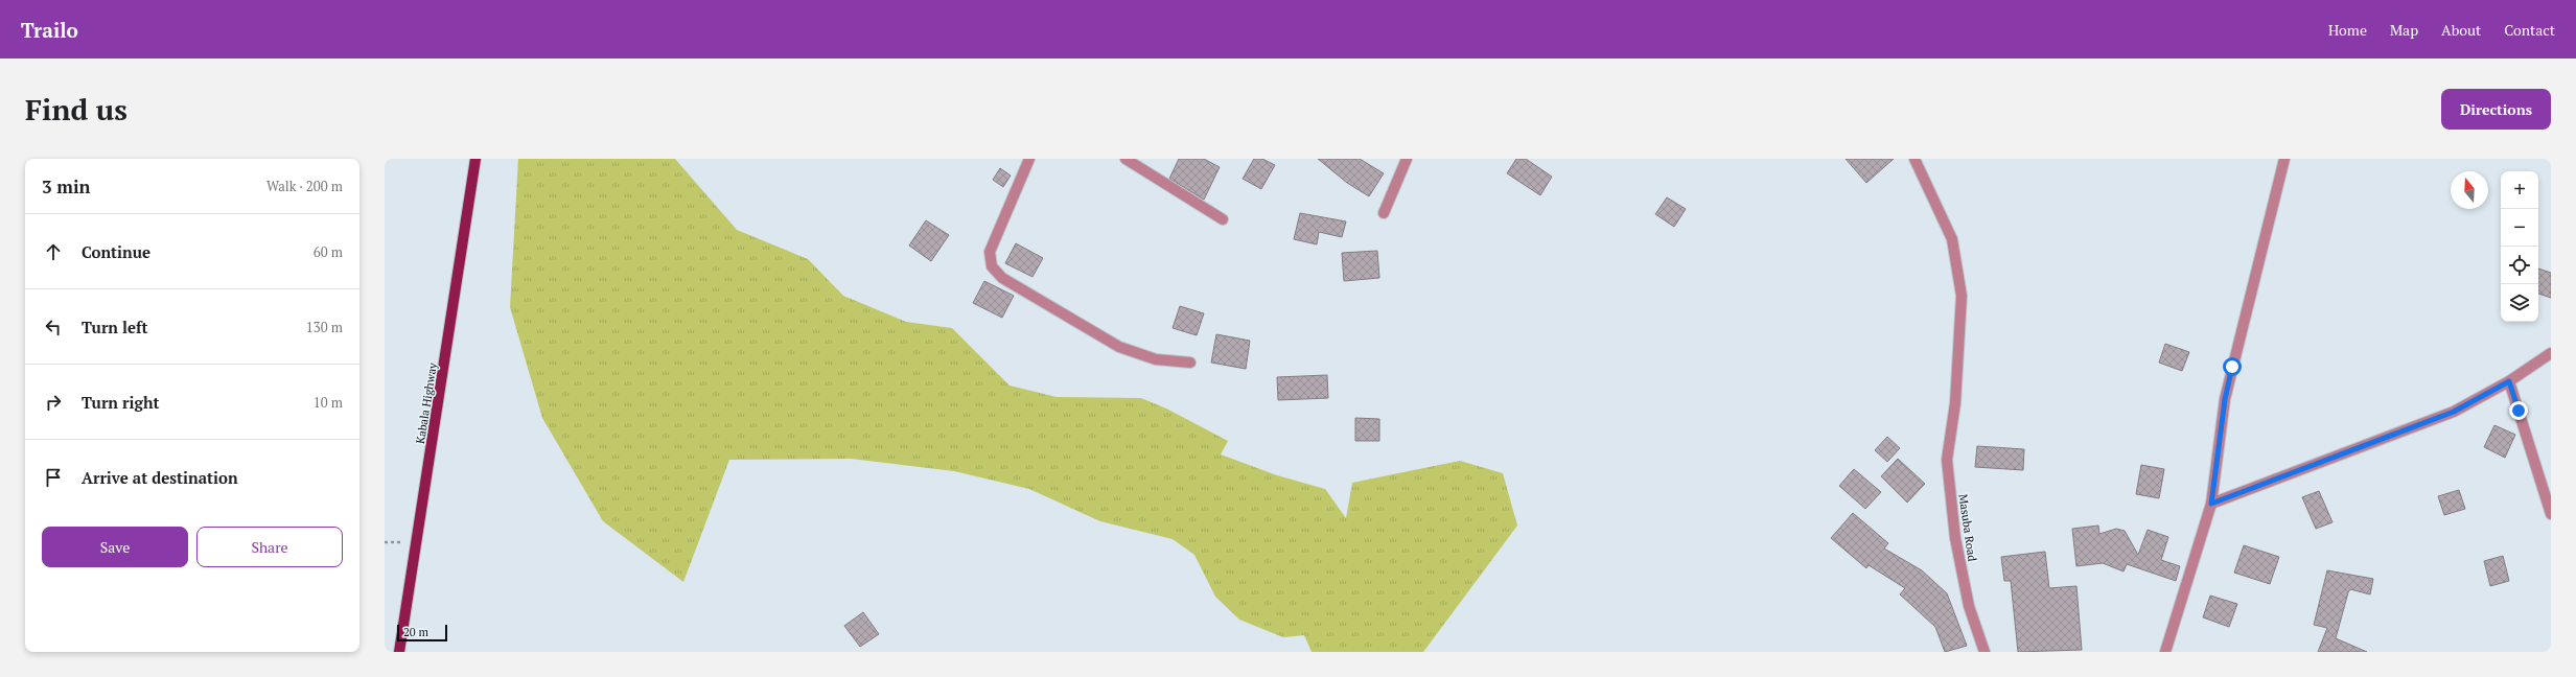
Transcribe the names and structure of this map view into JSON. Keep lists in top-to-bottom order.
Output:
{
  "streets": {
    "main road": ["Kabala Highway"],
    "street": ["Masuba Road"]
  },
  "scale_bar": "20 m",
  "north": "top",
  "page": {
    "header": "Trailo",
    "nav": [
      "Home",
      "Map",
      "About",
      "Contact"
    ],
    "buttons": [
      "Directions",
      ["Save", "Share"]
    ],
    "title": "Find us",
    "heading": ["3 min", "Walk · 200 m"],
    "map_buttons": ["+", "−"],
    "list": [
      ["Continue", "60 m"],
      ["Turn left", "130 m"],
      ["Turn right", "10 m"],
      "Arrive at destination"
    ],
    "scale": "20 m"
  }
}
